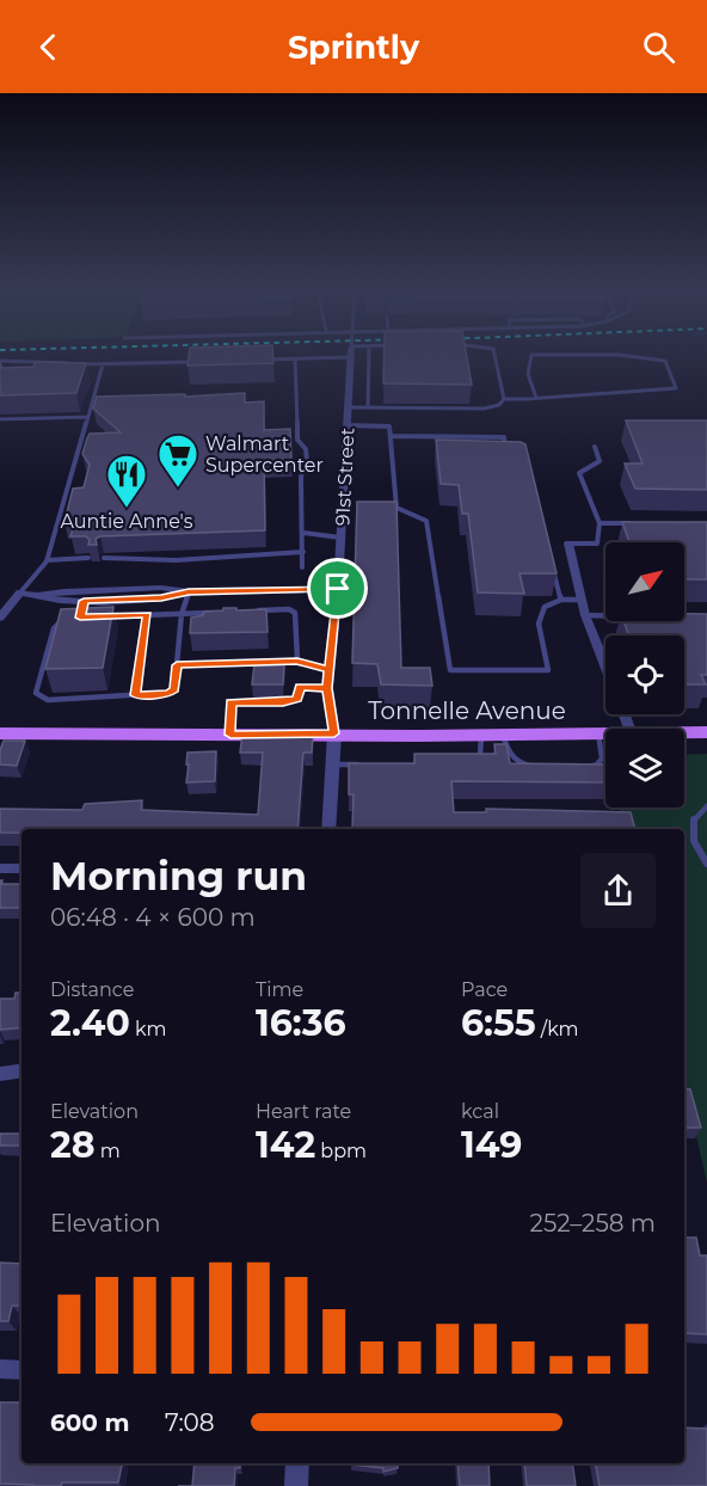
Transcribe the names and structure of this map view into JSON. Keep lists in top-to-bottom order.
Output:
{
  "streets": {
    "main road": ["Tonnelle Avenue"],
    "street": ["91st Street"]
  },
  "crossings": [
    ["91st Street", "Tonnelle Avenue"]
  ],
  "places": {
    "supermarket": ["Walmart Supercenter"],
    "restaurant": ["Auntie Anne's"]
  },
  "north": "top right",
  "page": {
    "header": "Sprintly",
    "heading": ["Morning run", "06:48 · 4 × 600 m"],
    "stats": [
      ["Distance", "2.40 km"],
      ["Time", "16:36"],
      ["Pace", "6:55 /km"],
      ["Elevation", "28 m"],
      ["Heart rate", "142 bpm"],
      ["kcal", "149"]
    ],
    "chart": ["Elevation", "252–258 m"],
    "list": [
      {
        "name": "600 m",
        "note": "7:08"
      }
    ]
  }
}
